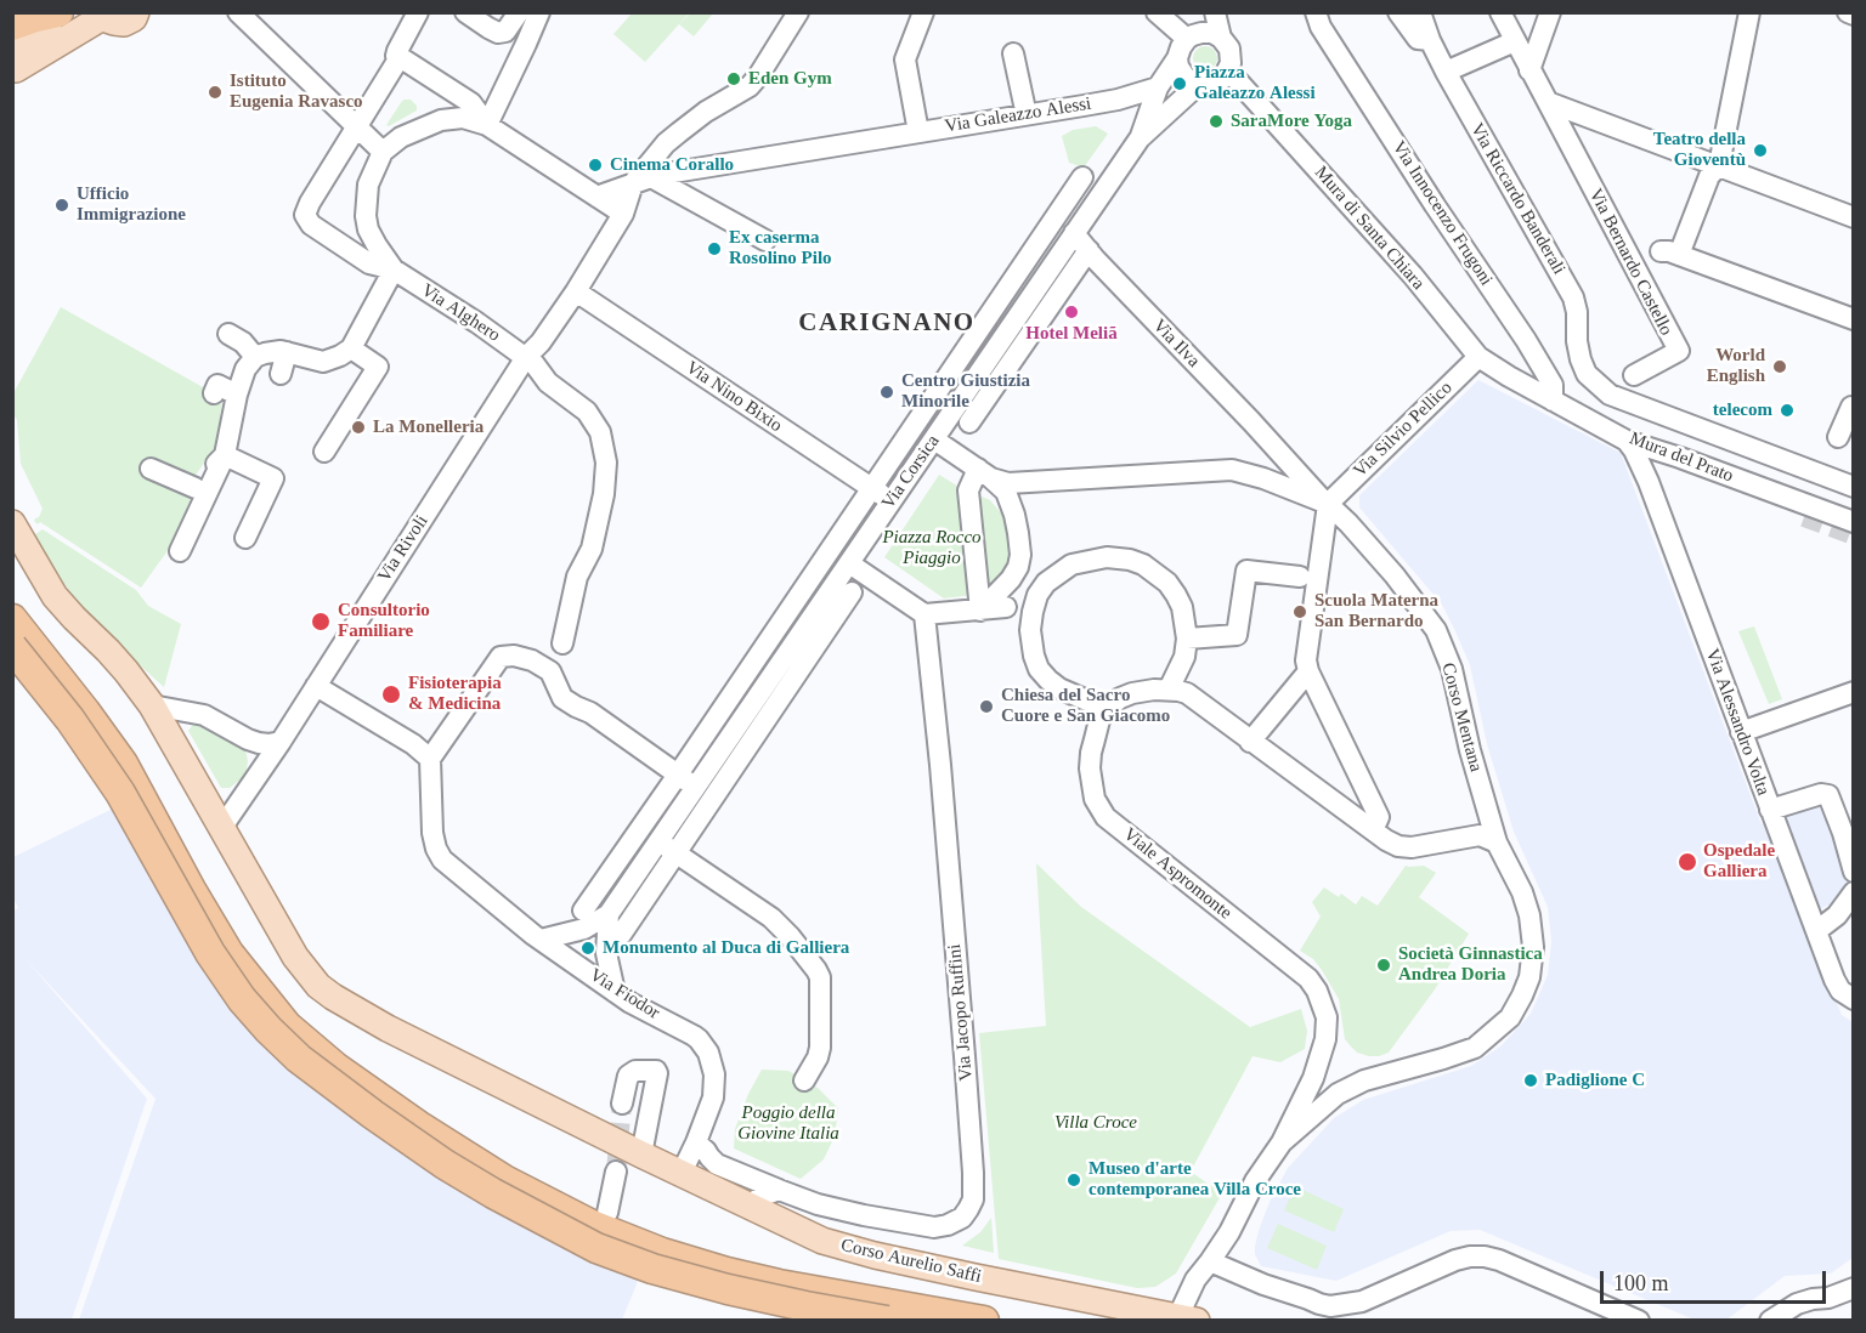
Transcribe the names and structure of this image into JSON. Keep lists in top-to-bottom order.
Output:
{
  "streets": {
    "main road": ["Corso Aurelio Saffi"],
    "street": [
      "Via Galeazzo Alessi",
      "Via Riccardo Banderali",
      "Via Innocenzo Frugoni",
      "Mura di Santa Chiara",
      "Via Bernardo Castello",
      "Via Alghero",
      "Via Ilva",
      "Via Nino Bixio",
      "Via Silvio Pellico",
      "Mura del Prato",
      "Via Corsica",
      "Via Rivoli",
      "Corso Mentana",
      "Via Alessandro Volta",
      "Viale Aspromonte",
      "Via Fiodor",
      "Via Jacopo Ruffini"
    ]
  },
  "crossings": [
    ["Via Galeazzo Alessi", "Via Rivoli"],
    ["Via Innocenzo Frugoni", "Mura del Prato"],
    ["Mura di Santa Chiara", "Via Silvio Pellico"],
    ["Mura di Santa Chiara", "Mura del Prato"],
    ["Via Alghero", "Via Rivoli"],
    ["Via Ilva", "Via Silvio Pellico"],
    ["Via Ilva", "Via Corsica"],
    ["Via Ilva", "Corso Mentana"],
    ["Via Nino Bixio", "Via Corsica"],
    ["Via Nino Bixio", "Via Rivoli"],
    ["Via Silvio Pellico", "Mura del Prato"],
    ["Via Silvio Pellico", "Corso Mentana"],
    ["Mura del Prato", "Via Alessandro Volta"],
    ["Via Corsica", "Via Fiodor"],
    ["Corso Mentana", "Viale Aspromonte"],
    ["Corso Mentana", "Corso Aurelio Saffi"],
    ["Via Fiodor", "Via Jacopo Ruffini"],
    ["Via Fiodor", "Corso Aurelio Saffi"]
  ],
  "districts": ["CARIGNANO"],
  "parks": ["Piazza Rocco Piaggio", "Poggio della Giovine Italia", "Villa Croce"],
  "places": [
    "Eden Gym",
    "Piazza Galeazzo Alessi",
    "Istituto Eugenia Ravasco",
    "SaraMore Yoga",
    "Teatro della Gioventù",
    "Cinema Corallo",
    "Ufficio Immigrazione",
    "Ex caserma Rosolino Pilo",
    "Hotel Meliã",
    "World English",
    "Centro Giustizia Minorile",
    "telecom",
    "La Monelleria",
    "Scuola Materna San Bernardo",
    "Consultorio Familiare",
    "Fisioterapia & Medicina",
    "Chiesa del Sacro Cuore e San Giacomo",
    "Ospedale Galliera",
    "Monumento al Duca di Galliera",
    "Società Ginnastica Andrea Doria",
    "Padiglione C",
    "Museo d'arte contemporanea Villa Croce"
  ],
  "scale_bar": "100 m"
}
